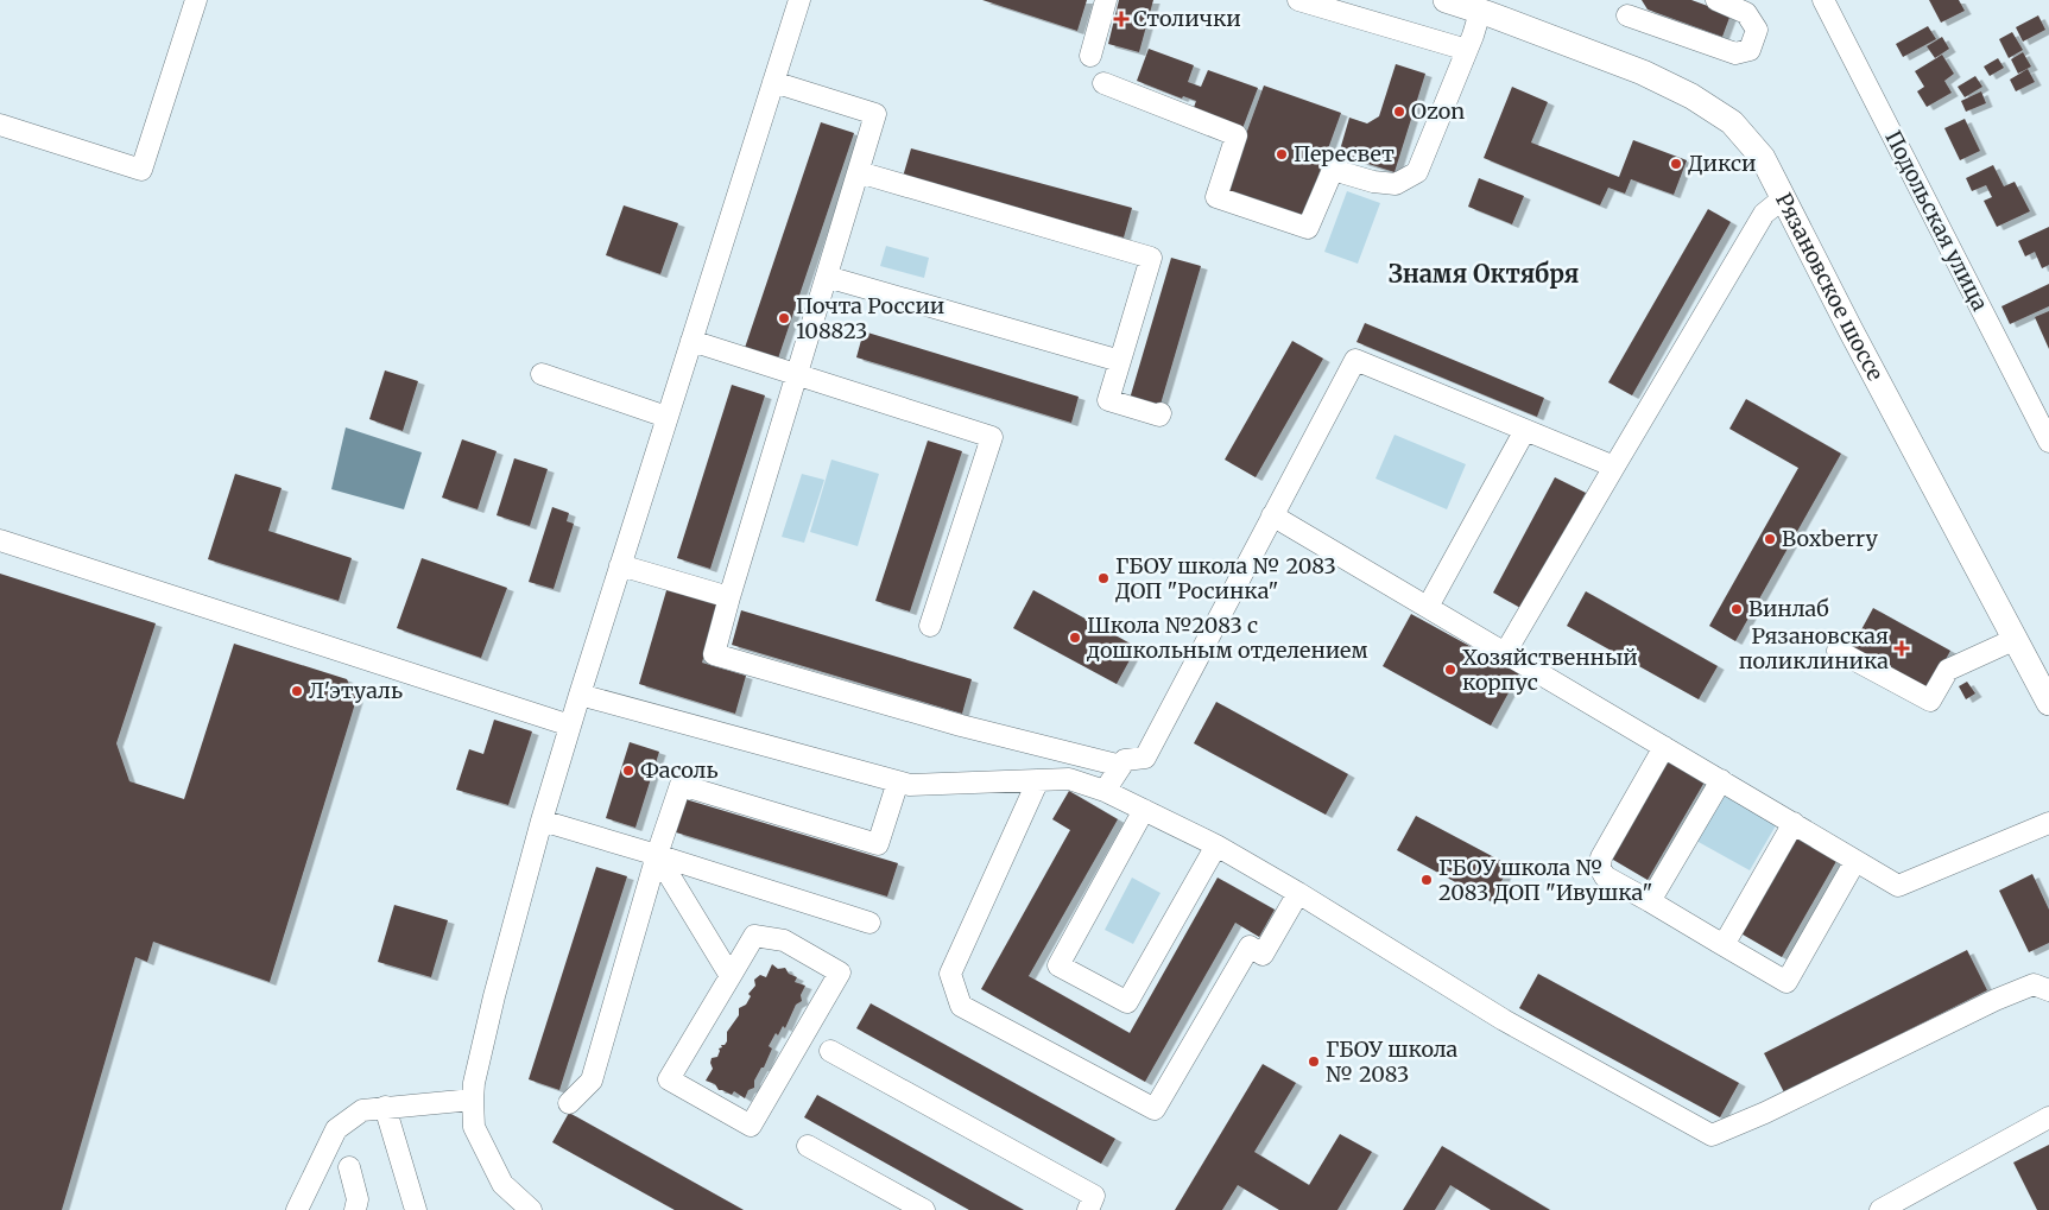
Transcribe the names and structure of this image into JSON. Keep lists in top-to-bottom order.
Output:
{
  "streets": {
    "main road": ["Рязановское шоссе"],
    "street": ["Подольская улица"]
  },
  "districts": ["Знамя Октября"],
  "places": {
    "health": ["Столички", "Рязановская поликлиника"],
    "other": [
      "Ozon",
      "Пересвет",
      "Дикси",
      "Почта России 108823",
      "Boxberry",
      "ГБОУ школа № 2083 ДОП \"Росинка\"",
      "Винлаб",
      "Школа №2083 с дошкольным отделением",
      "Хозяйственный корпус",
      "Л'этуаль",
      "Фасоль",
      "ГБОУ школа № 2083 ДОП \"Ивушка\"",
      "ГБОУ школа № 2083"
    ]
  }
}
